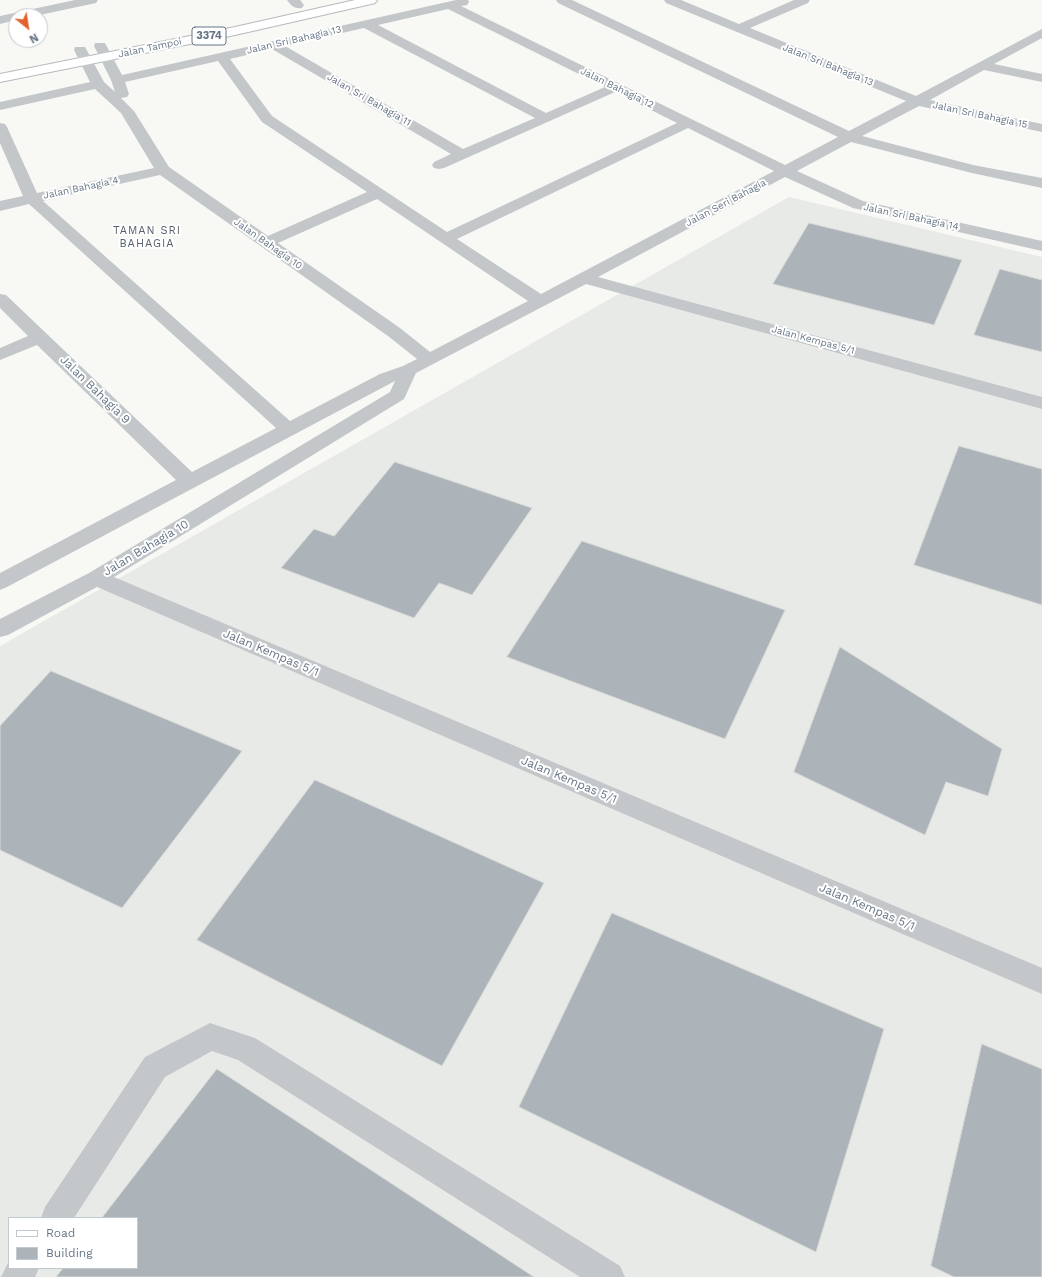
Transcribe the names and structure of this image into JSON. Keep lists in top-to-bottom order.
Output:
{
  "streets": {
    "main road": ["3374", "Jalan Tampoi"],
    "street": [
      "Jalan Sri Bahagia 13",
      "Jalan Bahagia 12",
      "Jalan Sri Bahagia 11",
      "Jalan Sri Bahagia 15",
      "Jalan Bahagia 4",
      "Jalan Seri Bahagia",
      "Jalan Sri Bahagia 14",
      "Jalan Bahagia 10",
      "Jalan Kempas 5/1",
      "Jalan Bahagia 9"
    ]
  },
  "crossings": [
    ["Jalan Sri Bahagia 13", "Jalan Bahagia 12"],
    ["Jalan Sri Bahagia 13", "Jalan Sri Bahagia 11"],
    ["Jalan Sri Bahagia 13", "Jalan Sri Bahagia 15"],
    ["Jalan Sri Bahagia 13", "Jalan Seri Bahagia"],
    ["Jalan Sri Bahagia 13", "Jalan Bahagia 10"],
    ["Jalan Tampoi", "Jalan Bahagia 10"],
    ["Jalan Bahagia 12", "Jalan Seri Bahagia"],
    ["Jalan Bahagia 12", "Jalan Sri Bahagia 14"],
    ["Jalan Sri Bahagia 15", "Jalan Seri Bahagia"],
    ["Jalan Bahagia 4", "Jalan Bahagia 10"],
    ["Jalan Seri Bahagia", "Jalan Sri Bahagia 14"],
    ["Jalan Seri Bahagia", "Jalan Bahagia 10"],
    ["Jalan Seri Bahagia", "Jalan Kempas 5/1"],
    ["Jalan Seri Bahagia", "Jalan Bahagia 9"],
    ["Jalan Bahagia 10", "Jalan Kempas 5/1"]
  ],
  "districts": ["TAMAN SRI BAHAGIA"],
  "legend": ["Road", "Building"],
  "north": "bottom right"
}
